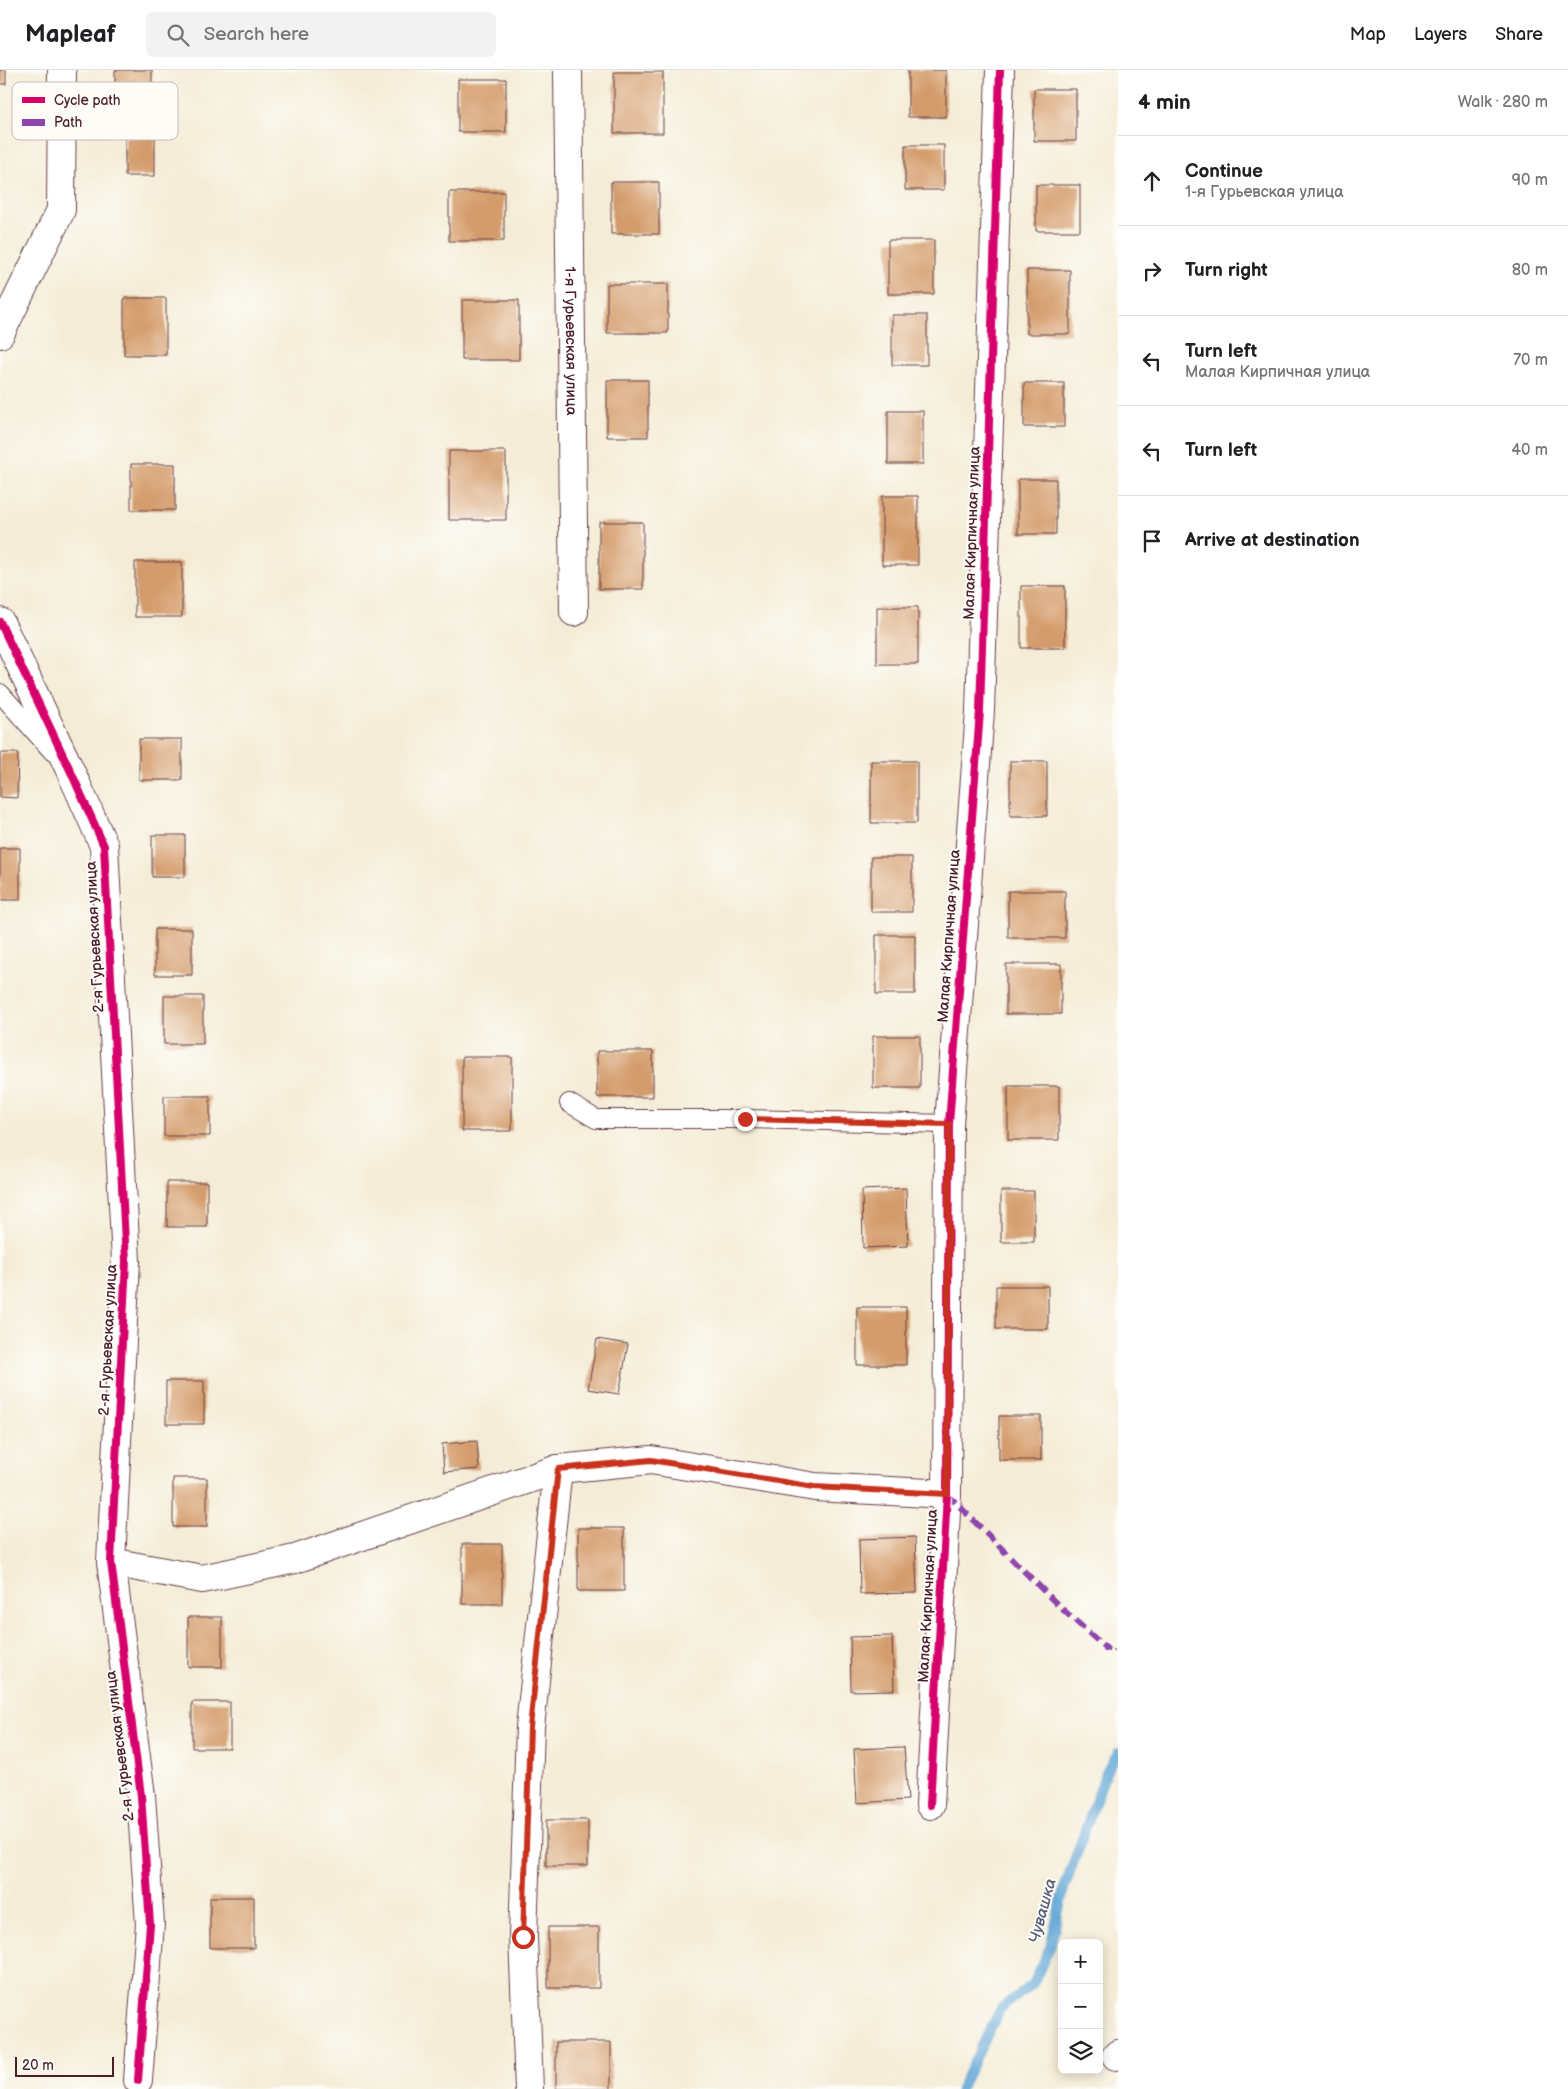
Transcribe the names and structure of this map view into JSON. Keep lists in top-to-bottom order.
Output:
{
  "streets": {
    "street": ["1-я Гурьевская улица", "Малая Кирпичная улица", "2-я Гурьевская улица"]
  },
  "water": ["Чувашка"],
  "legend": ["Cycle path", "Path"],
  "scale_bar": "20 m",
  "page": {
    "header": "Mapleaf",
    "search": "Search here",
    "nav": ["Map", "Layers", "Share"],
    "heading": ["4 min", "Walk · 280 m"],
    "list": [
      ["Continue", "1-я Гурьевская улица", "90 m"],
      ["Turn right", "80 m"],
      ["Turn left", "Малая Кирпичная улица", "70 m"],
      ["Turn left", "40 m"],
      "Arrive at destination"
    ],
    "map_buttons": ["+", "−"],
    "scale": "20 m"
  }
}
